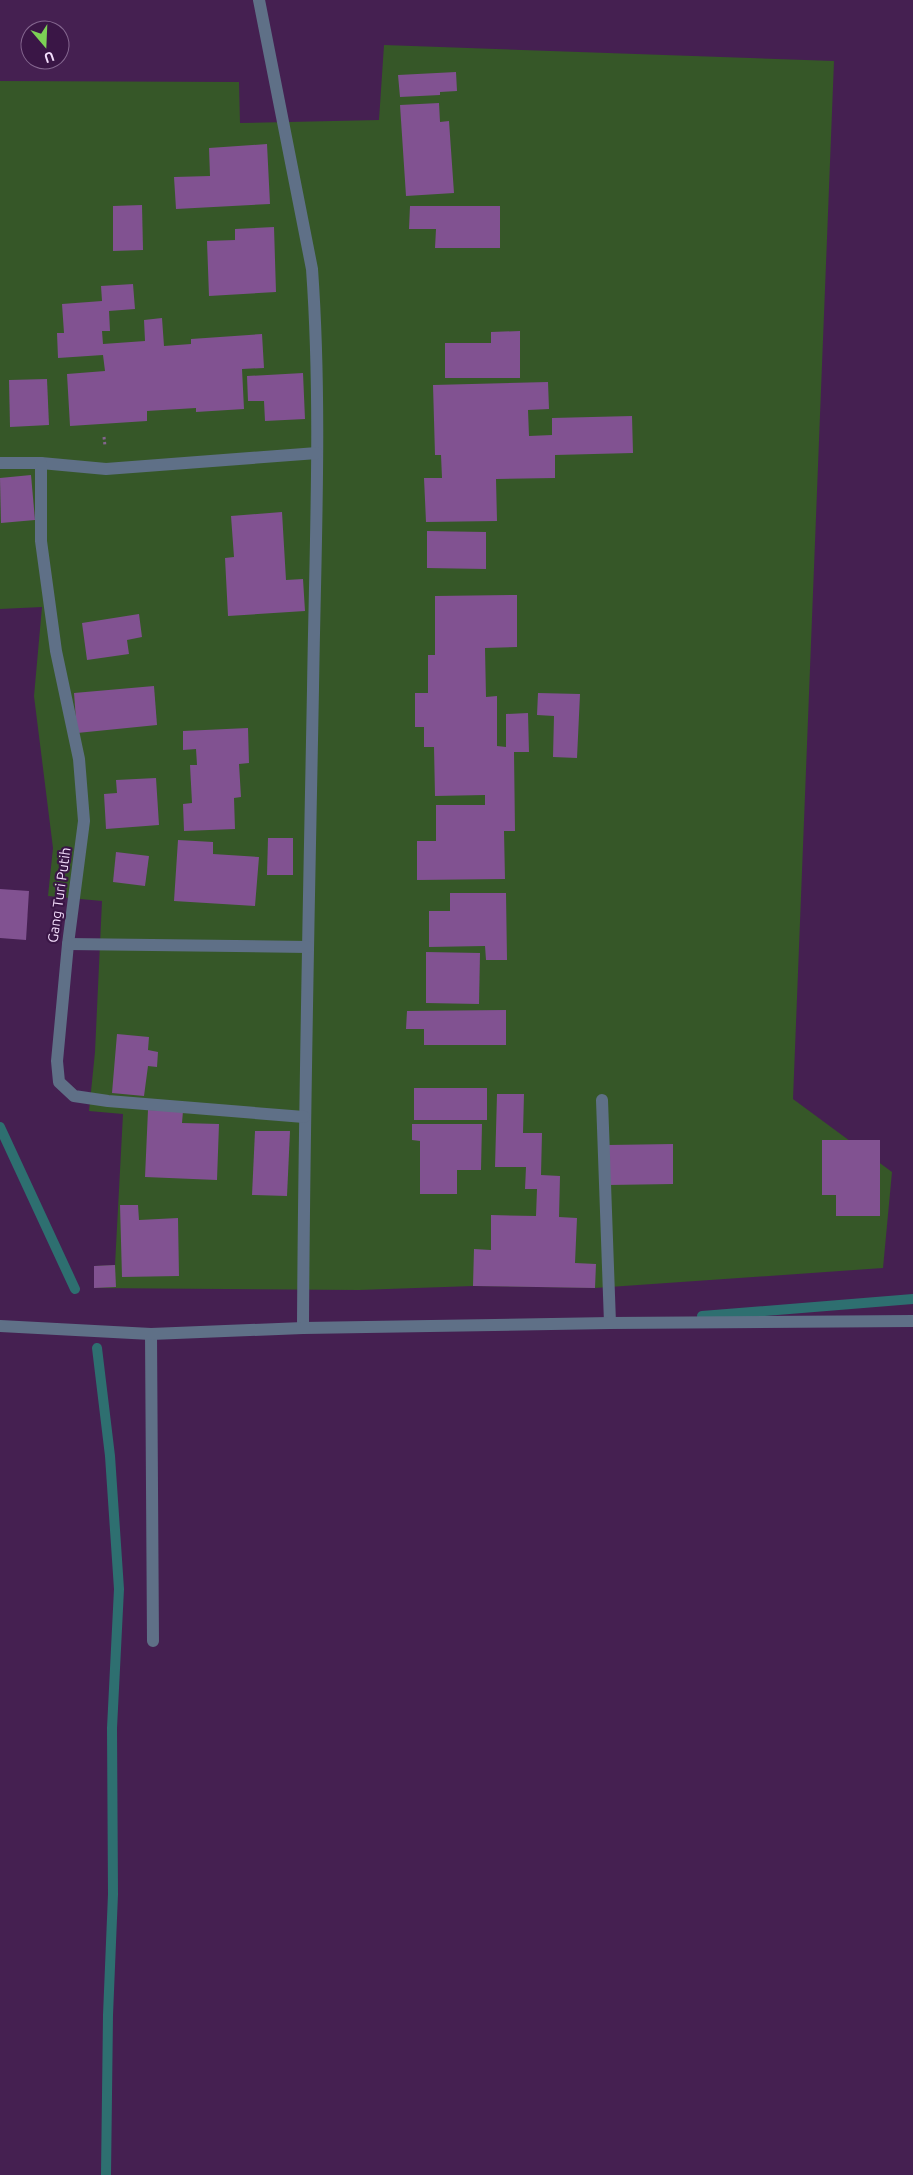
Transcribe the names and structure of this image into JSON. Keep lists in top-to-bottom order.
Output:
{
  "streets": {
    "street": ["Gang Turi Putih"]
  },
  "north": "bottom"
}
